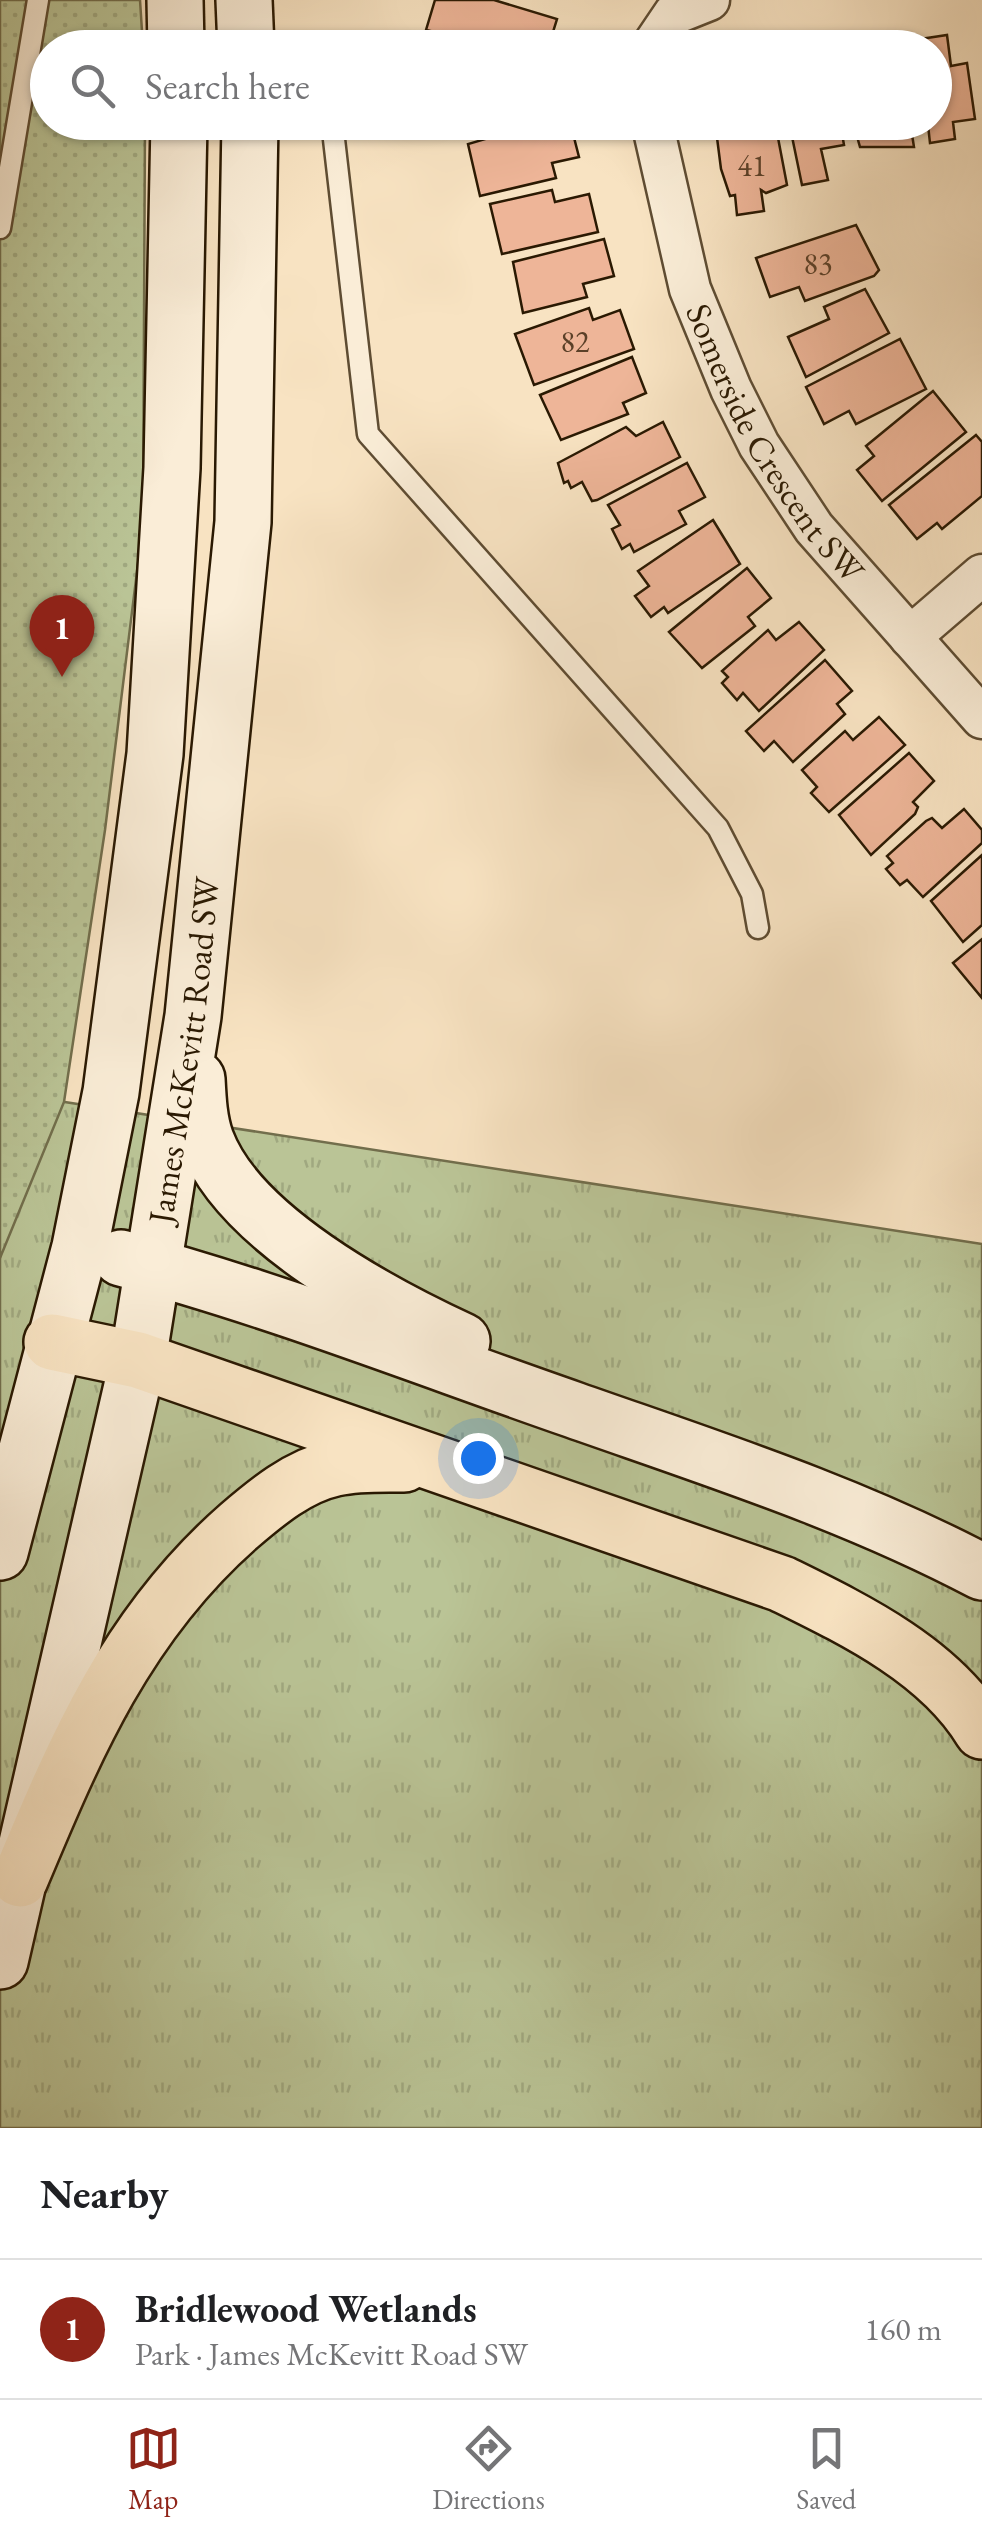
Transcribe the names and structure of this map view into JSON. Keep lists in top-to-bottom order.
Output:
{
  "streets": {
    "main road": ["James McKevitt Road SW"],
    "street": ["Somerside Crescent SW"]
  },
  "house_numbers": ["41", "83", "82"],
  "page": {
    "search": "Search here",
    "pins": "1",
    "heading": "Nearby",
    "list": [
      {
        "mark": "1",
        "name": "Bridlewood Wetlands",
        "note": "Park · James McKevitt Road SW",
        "value": "160 m"
      }
    ],
    "nav": ["Map", "Directions", "Saved"]
  }
}
